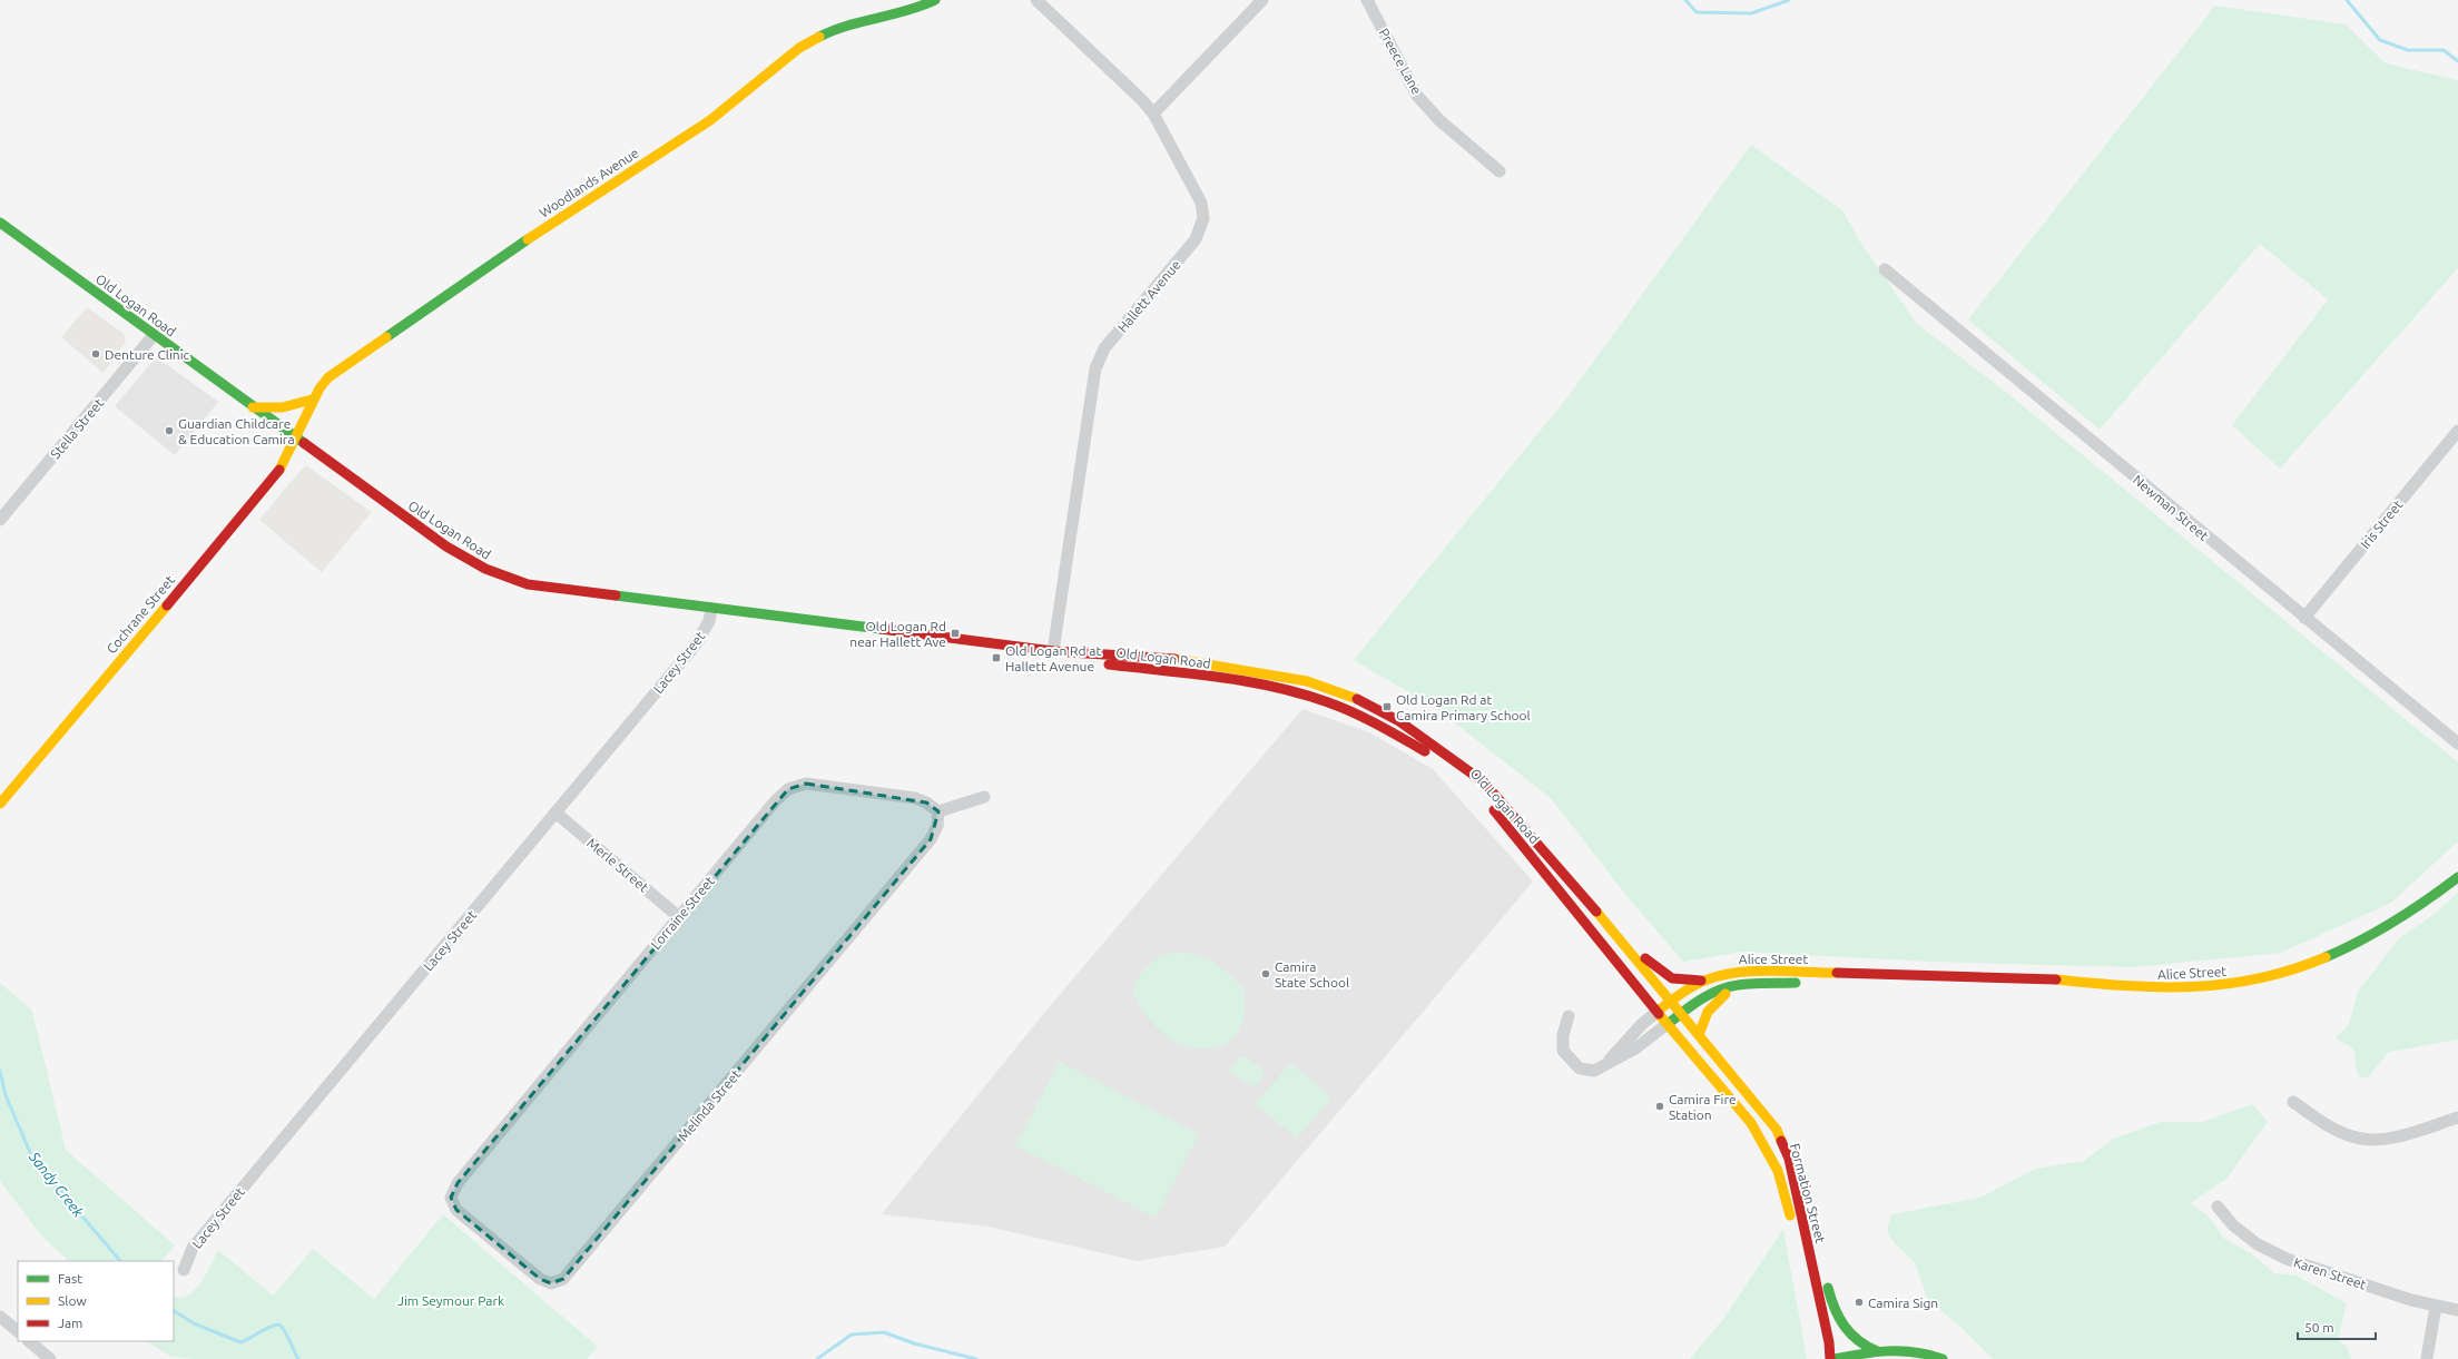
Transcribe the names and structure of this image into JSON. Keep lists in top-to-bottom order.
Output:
{
  "streets": {
    "main road": [
      "Woodlands Avenue",
      "Old Logan Road",
      "Cochrane Street",
      "Alice Street",
      "Formation Street"
    ],
    "street": [
      "Preece Lane",
      "Hallett Avenue",
      "Stella Street",
      "Newman Street",
      "Iris Street",
      "Lacey Street",
      "Merle Street",
      "Lorraine Street",
      "Melinda Street",
      "Karen Street"
    ]
  },
  "crossings": [
    ["Woodlands Avenue", "Old Logan Road"],
    ["Woodlands Avenue", "Cochrane Street"],
    ["Hallett Avenue", "Old Logan Road"],
    ["Old Logan Road", "Stella Street"],
    ["Old Logan Road", "Cochrane Street"],
    ["Old Logan Road", "Lacey Street"],
    ["Old Logan Road", "Alice Street"],
    ["Old Logan Road", "Formation Street"],
    ["Newman Street", "Iris Street"],
    ["Lacey Street", "Merle Street"],
    ["Merle Street", "Lorraine Street"],
    ["Lorraine Street", "Melinda Street"],
    ["Alice Street", "Formation Street"]
  ],
  "water": ["Sandy Creek"],
  "parks": ["Jim Seymour Park"],
  "places": {
    "other": [
      "Denture Clinic",
      "Guardian Childcare & Education Camira",
      "Camira State School",
      "Camira Fire Station",
      "Camira Sign"
    ],
    "transit": ["Old Logan Rd near Hallett Ave", "Old Logan Rd at Hallett Avenue", "Old Logan Rd at Camira Primary School"]
  },
  "legend": ["Fast", "Slow", "Jam"],
  "scale_bar": "50 m"
}
